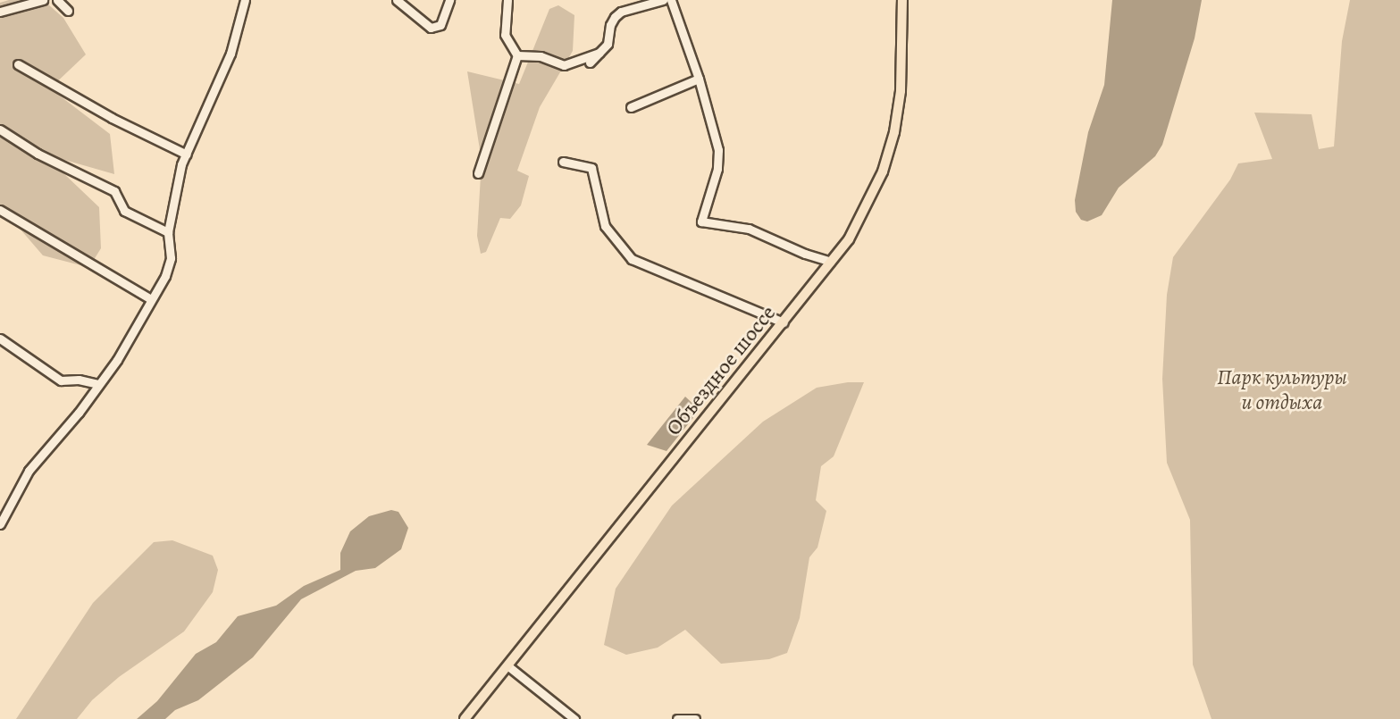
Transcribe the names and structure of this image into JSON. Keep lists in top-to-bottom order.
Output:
{
  "streets": {
    "main road": ["Объездное шоссе"]
  },
  "parks": ["Парк культуры и отдыха"]
}
